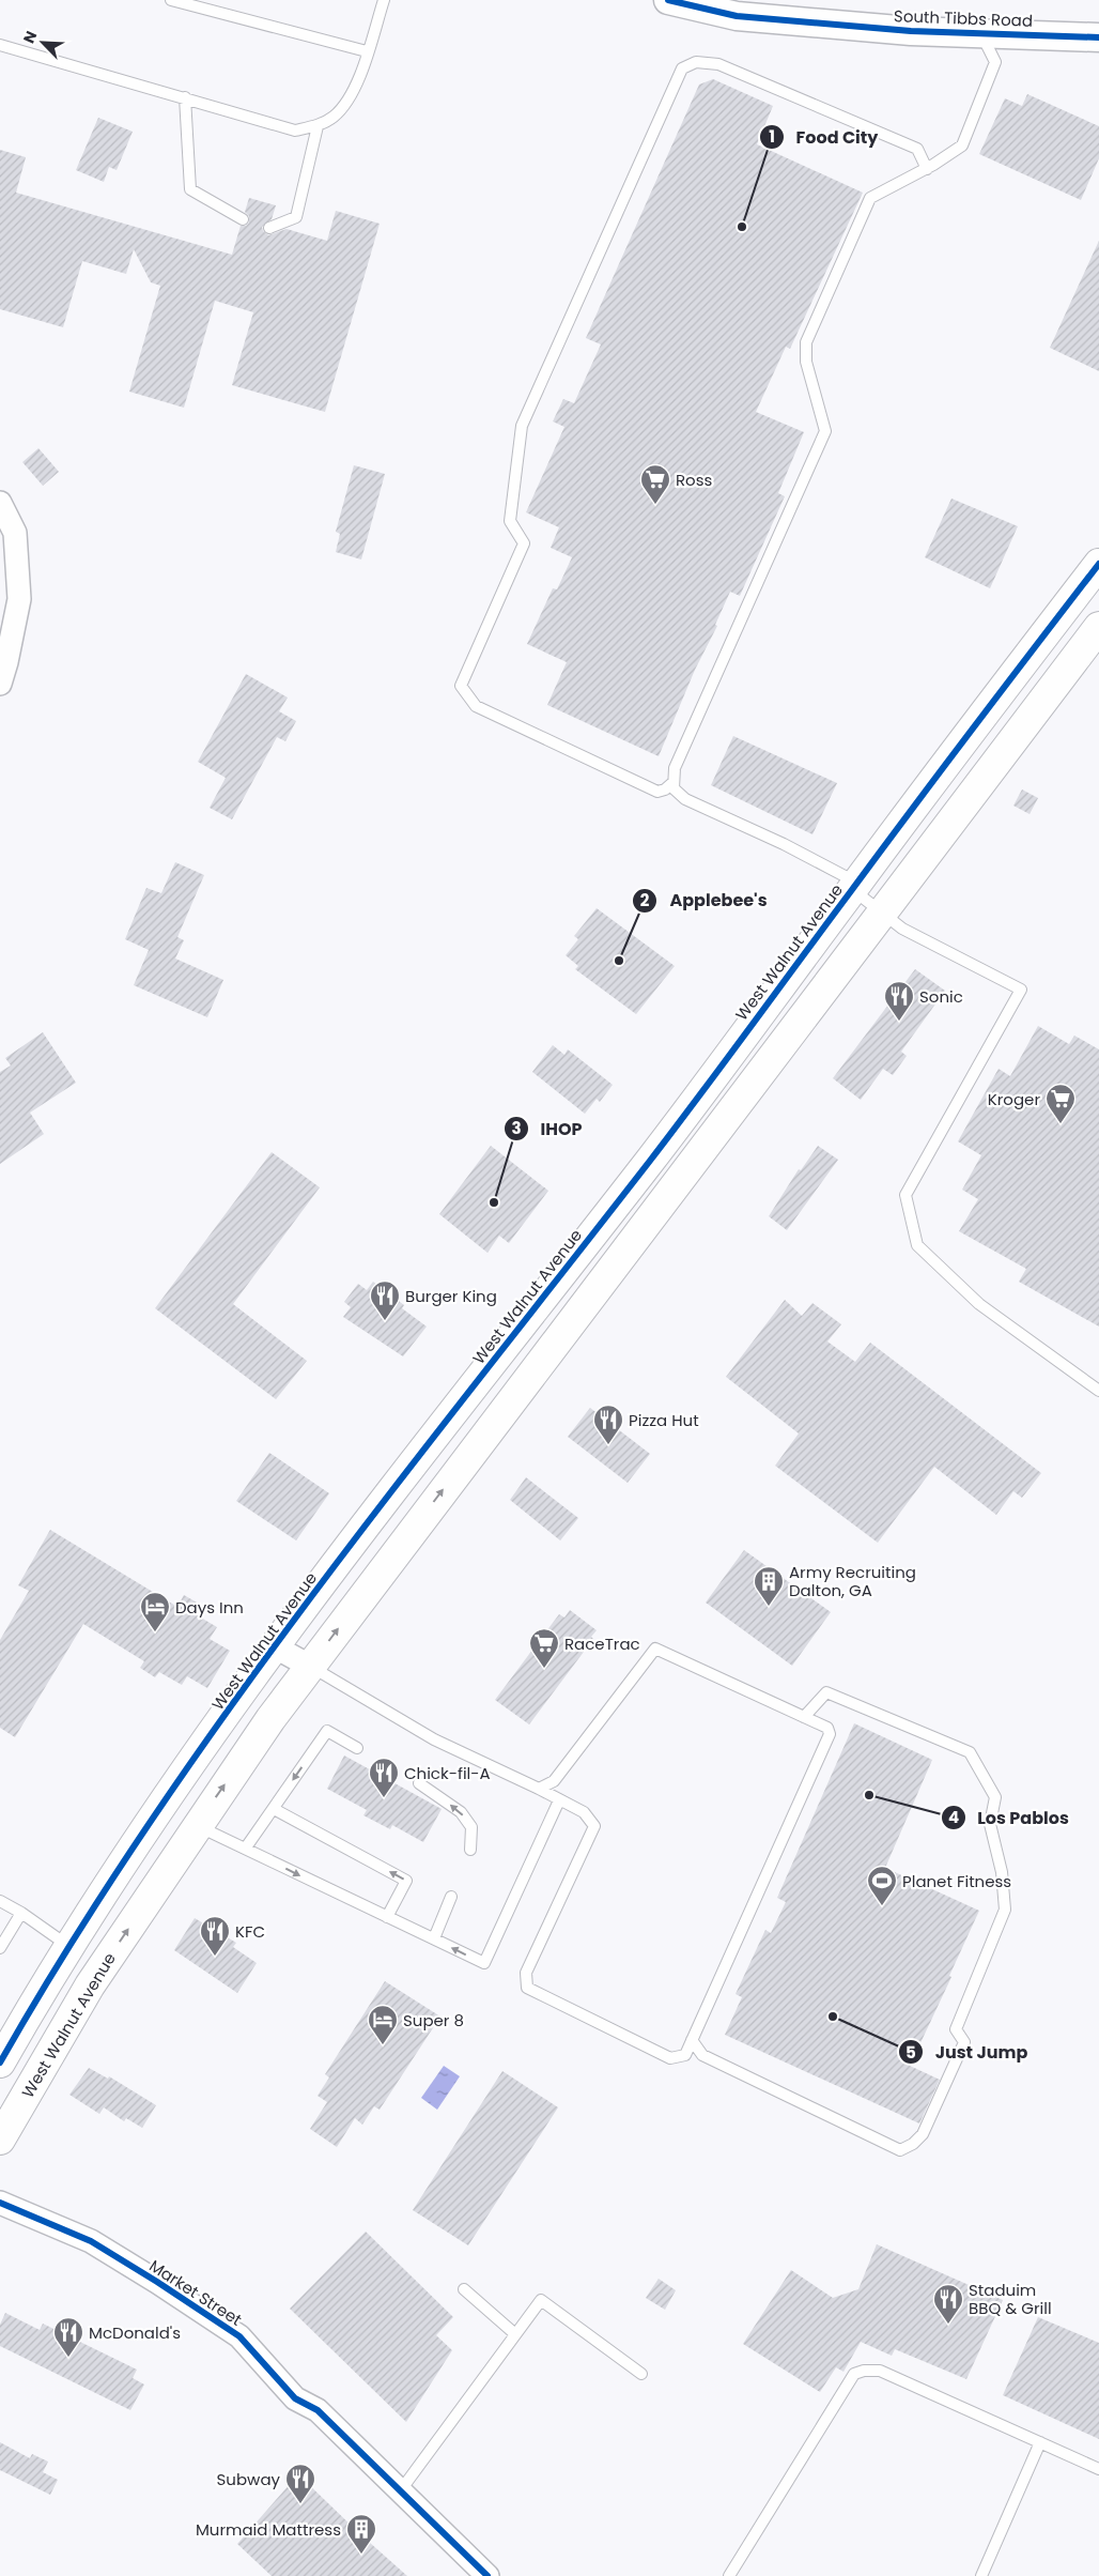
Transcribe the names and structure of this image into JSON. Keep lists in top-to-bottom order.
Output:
{
  "streets": {
    "main road": ["West Walnut Avenue"],
    "street": ["South Tibbs Road", "Market Street"]
  },
  "places": {
    "other": [
      "Food City",
      "Applebee's",
      "IHOP",
      "Los Pablos",
      "Just Jump"
    ],
    "supermarket": ["Ross", "Kroger", "RaceTrac"],
    "restaurant": [
      "Sonic",
      "Burger King",
      "Pizza Hut",
      "Chick-fil-A",
      "KFC",
      "Staduim BBQ & Grill",
      "McDonald's",
      "Subway"
    ],
    "building": ["Army Recruiting Dalton, GA", "Murmaid Mattress"],
    "hotel": ["Days Inn", "Super 8"],
    "sports": ["Planet Fitness"]
  },
  "north": "top left"
}
